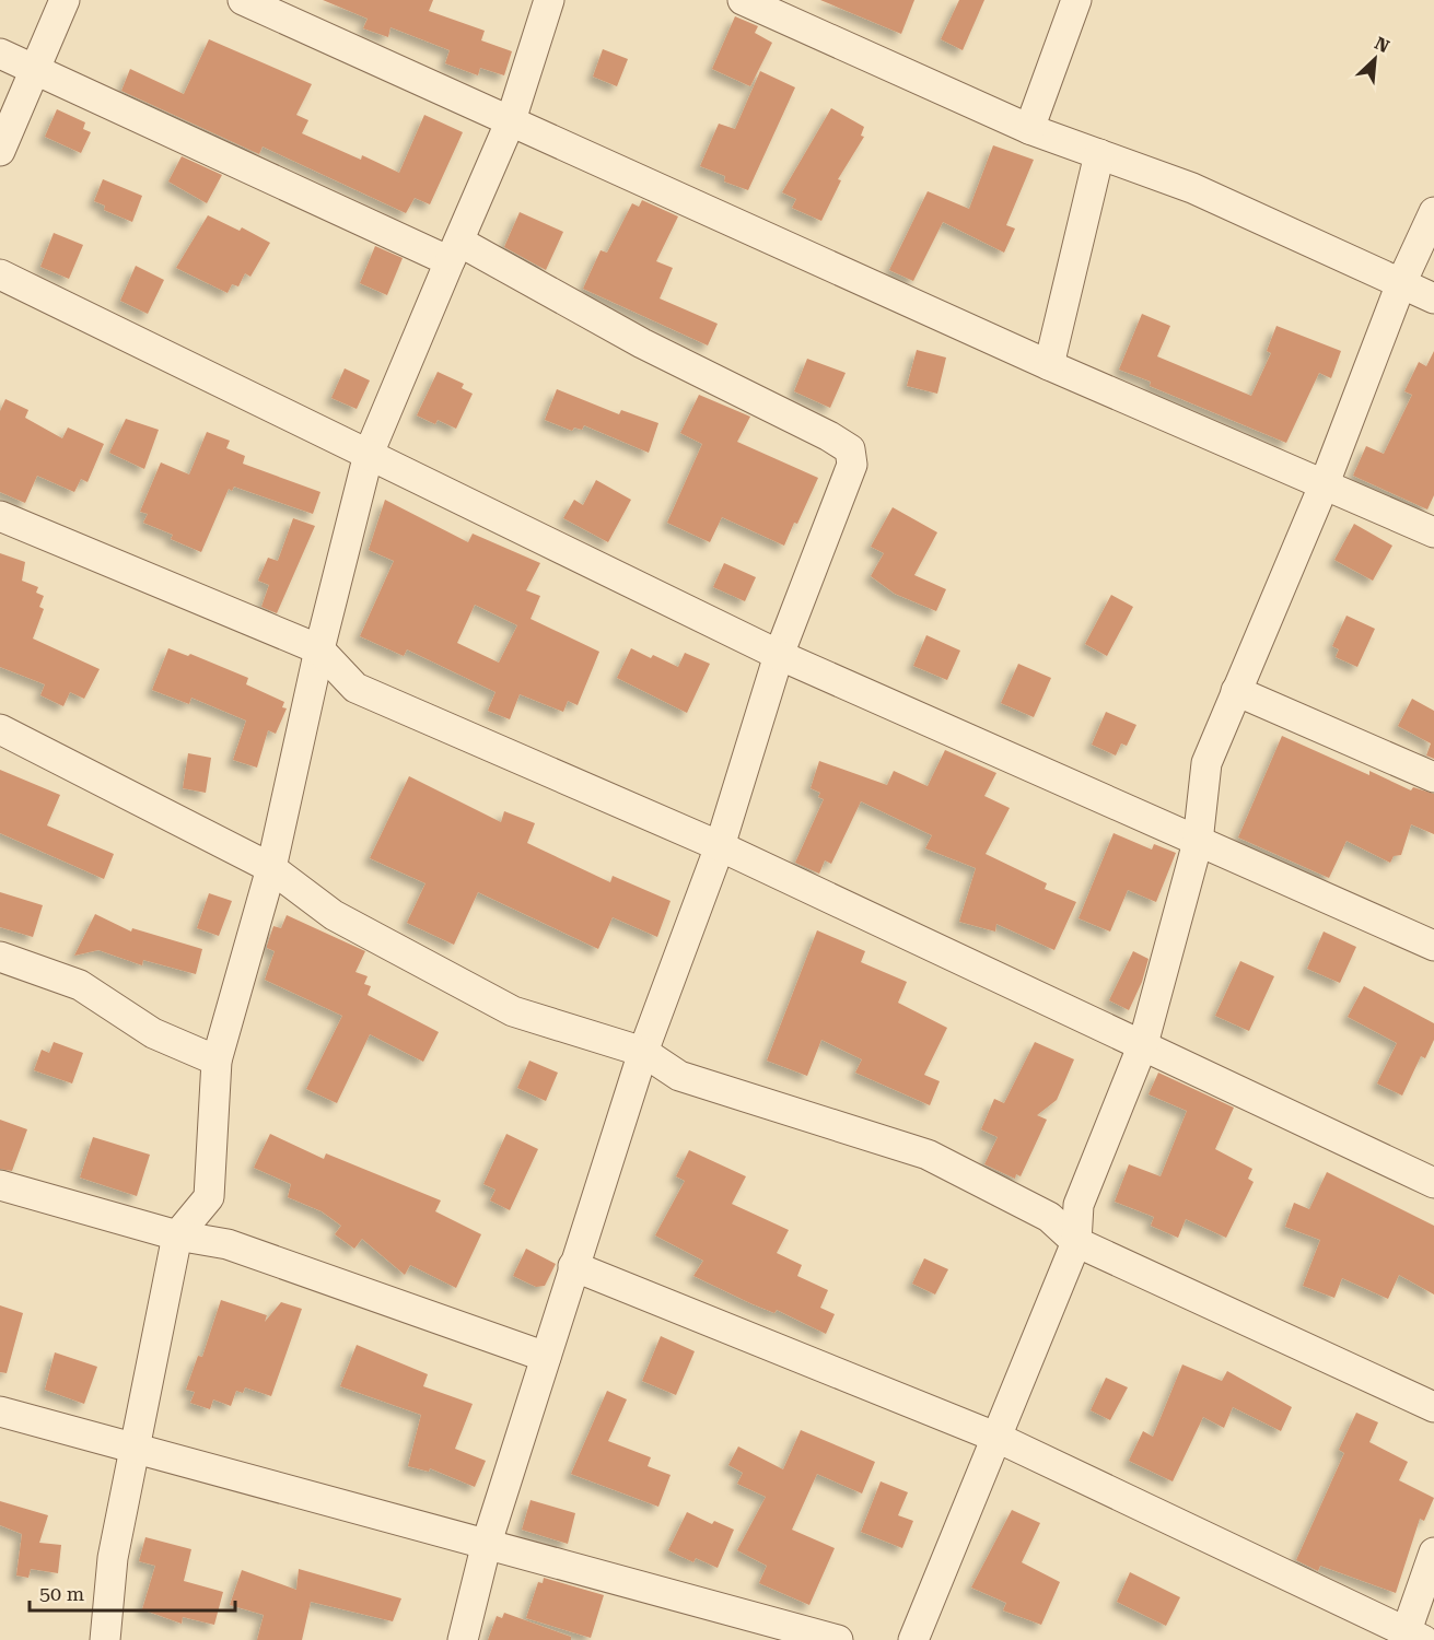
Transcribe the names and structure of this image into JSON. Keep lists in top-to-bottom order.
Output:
{
  "scale_bar": "50 m",
  "north": "top right"
}
